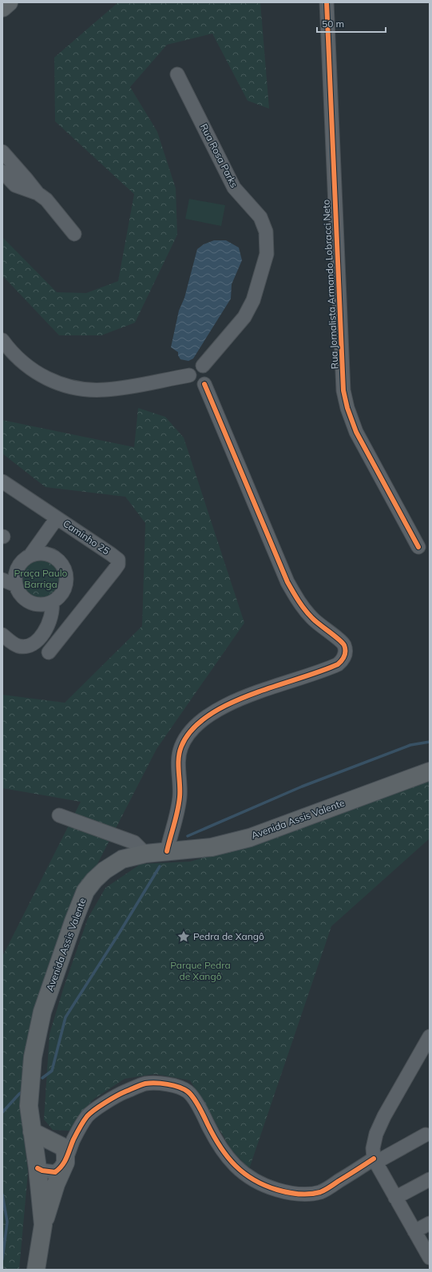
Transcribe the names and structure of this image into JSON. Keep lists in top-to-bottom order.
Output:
{
  "streets": {
    "main road": ["Avenida Assis Valente"],
    "street": ["Rua Rosa Parks", "Rua Jornalista Armando Lobracci Neto", "Caminho 25"]
  },
  "parks": ["Praça Paulo Barriga", "Parque Pedra de Xangô"],
  "places": {
    "place": ["Pedra de Xangô"]
  },
  "scale_bar": "50 m"
}
